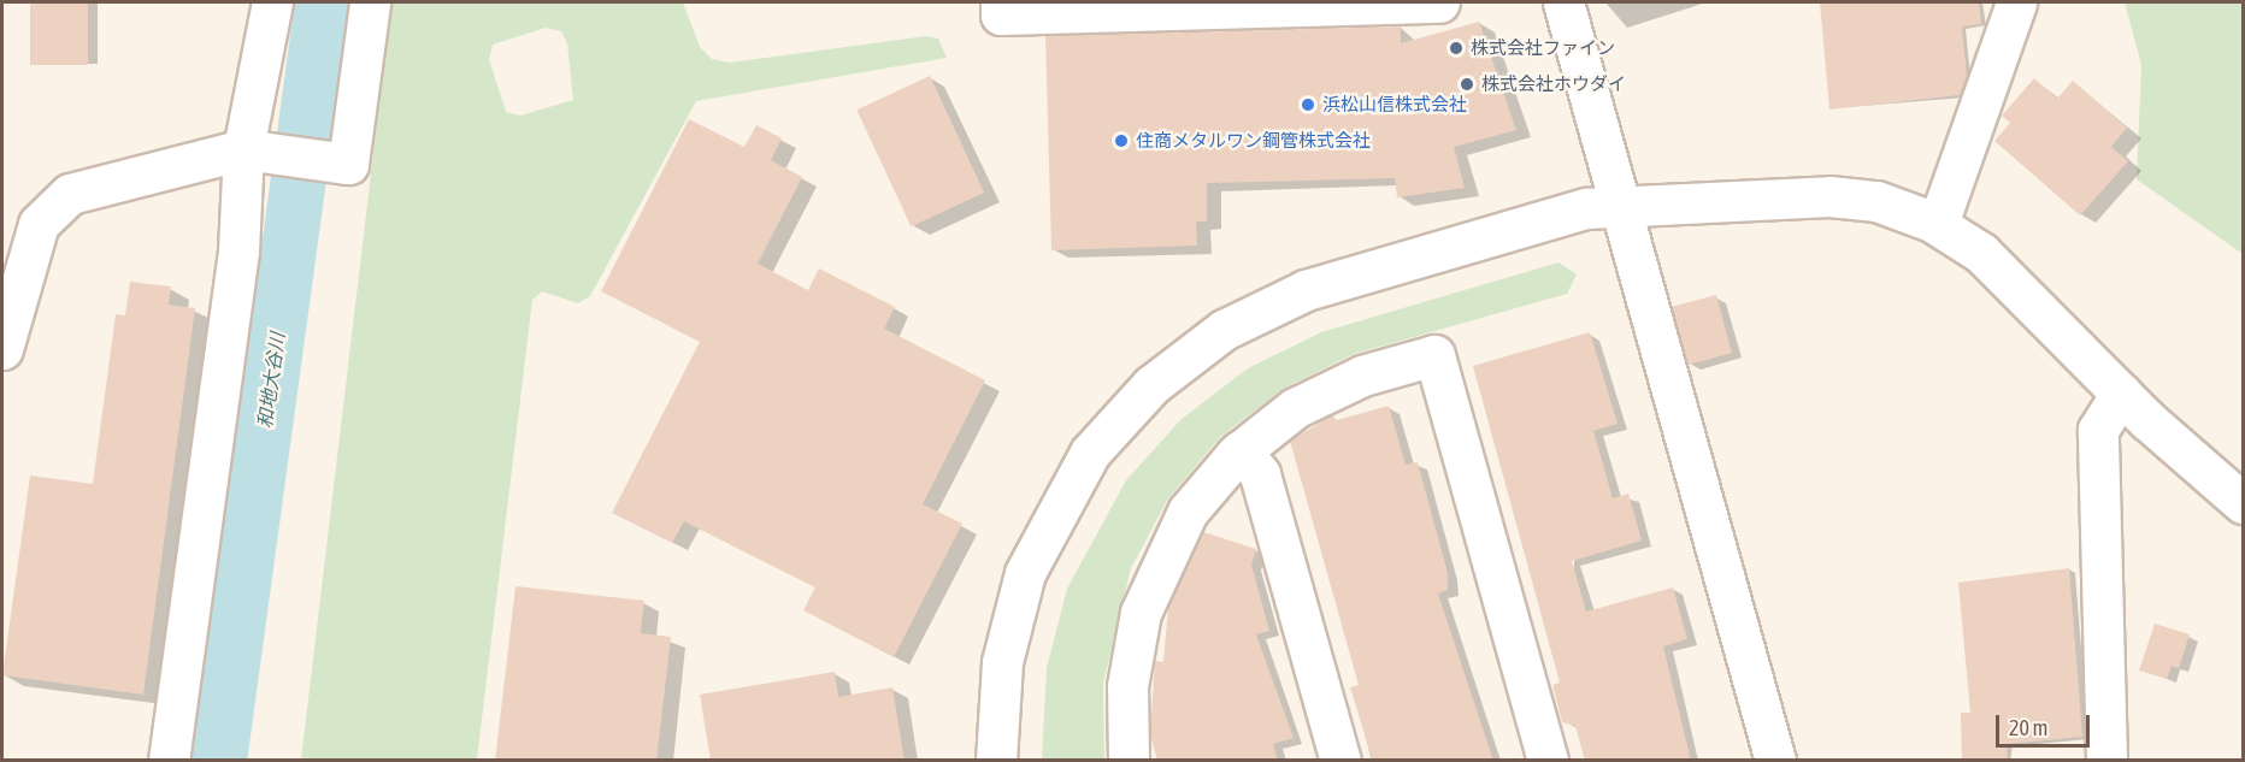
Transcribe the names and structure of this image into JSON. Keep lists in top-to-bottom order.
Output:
{
  "water": ["和地大谷川"],
  "places": [
    "株式会社ファイン",
    "株式会社ホウダイ",
    "浜松山信株式会社",
    "住商メタルワン鋼管株式会社"
  ],
  "scale_bar": "20 m"
}
